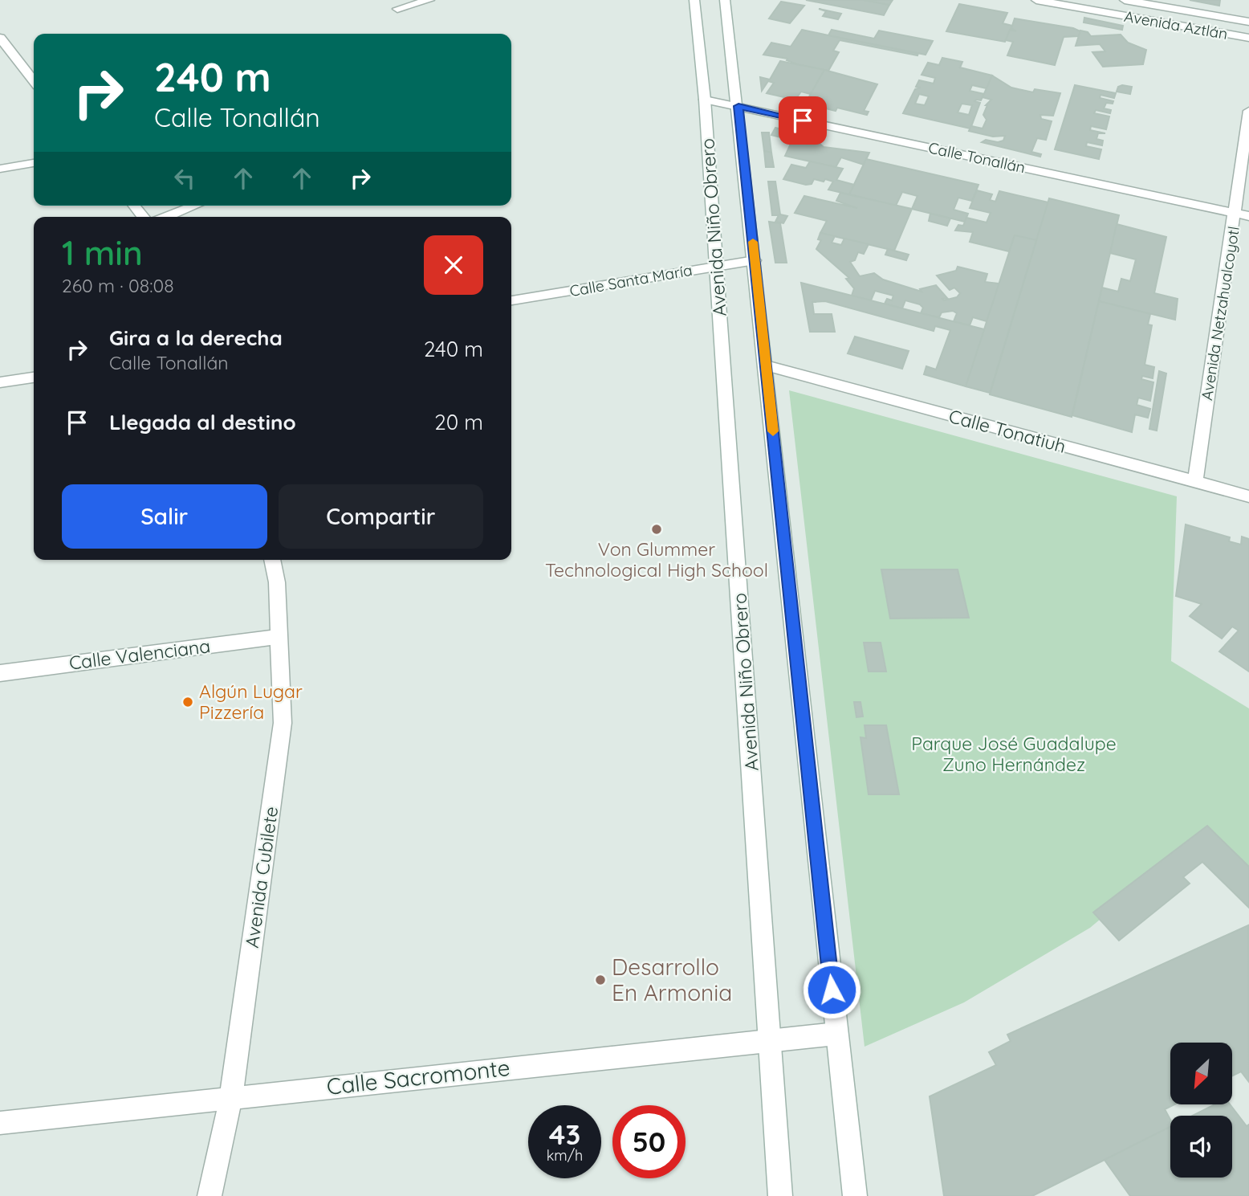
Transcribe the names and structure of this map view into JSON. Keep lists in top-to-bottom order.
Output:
{
  "streets": {
    "street": [
      "Avenida Aztlán",
      "Calle Tonallán",
      "Avenida Niño Obrero",
      "Calle Santa María",
      "Avenida Netzahualcoyotl",
      "Calle Tonatiuh",
      "Calle Valenciana",
      "Avenida Cubilete",
      "Calle Sacromonte"
    ]
  },
  "crossings": [
    ["Calle Tonallán", "Avenida Niño Obrero"],
    ["Calle Tonallán", "Avenida Netzahualcoyotl"],
    ["Avenida Niño Obrero", "Calle Santa María"],
    ["Avenida Niño Obrero", "Calle Tonatiuh"],
    ["Avenida Niño Obrero", "Calle Sacromonte"],
    ["Avenida Netzahualcoyotl", "Calle Tonatiuh"],
    ["Calle Valenciana", "Avenida Cubilete"],
    ["Avenida Cubilete", "Calle Sacromonte"]
  ],
  "parks": ["Parque José Guadalupe Zuno Hernández"],
  "places": ["Von Glummer Technological High School", "Algún Lugar Pizzería", "Desarrollo En Armonia"],
  "north": "bottom left",
  "page": {
    "turn": ["240 m", "Calle Tonallán"],
    "heading": ["1 min", "260 m · 08:08"],
    "list": [
      {
        "name": "Gira a la derecha",
        "note": "Calle Tonallán",
        "value": "240 m"
      },
      {
        "name": "Llegada al destino",
        "value": "20 m"
      }
    ],
    "buttons": ["Salir", "Compartir"],
    "speed": "43 km/h",
    "limit": "50"
  }
}
